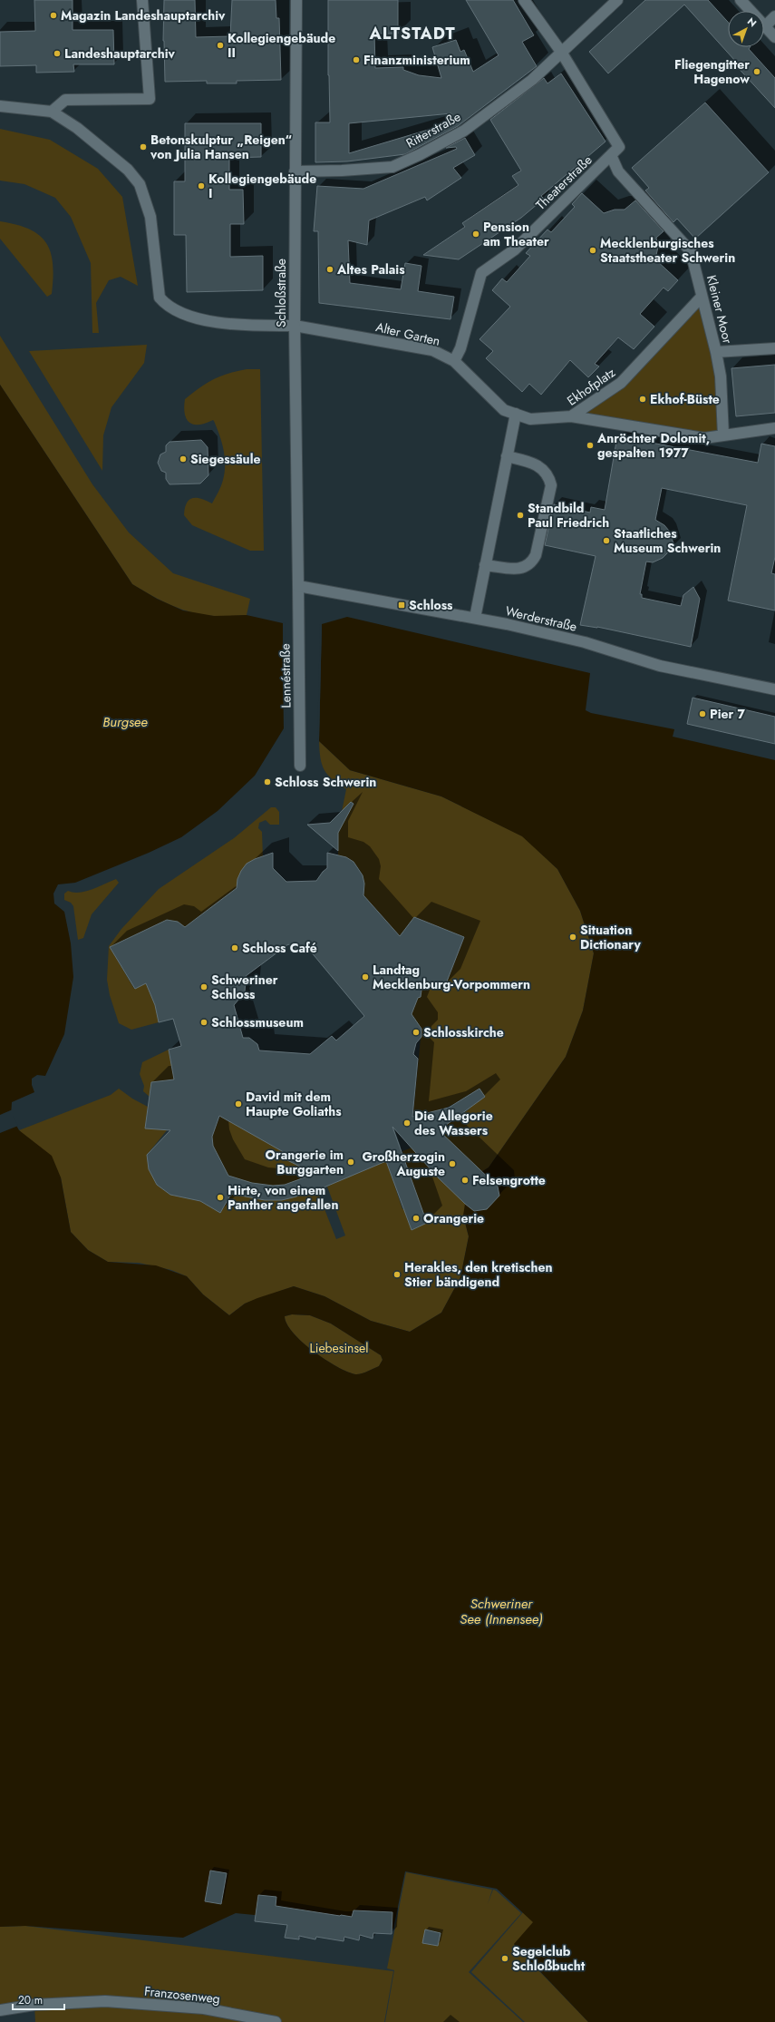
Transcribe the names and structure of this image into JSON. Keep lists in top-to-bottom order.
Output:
{
  "streets": {
    "street": [
      "Ritterstraße",
      "Theaterstraße",
      "Schloßstraße",
      "Kleiner Moor",
      "Alter Garten",
      "Ekhofplatz",
      "Werderstraße",
      "Lennéstraße",
      "Franzosenweg"
    ]
  },
  "crossings": [
    ["Ritterstraße", "Schloßstraße"],
    ["Ritterstraße", "Kleiner Moor"],
    ["Theaterstraße", "Kleiner Moor"],
    ["Theaterstraße", "Alter Garten"],
    ["Schloßstraße", "Alter Garten"],
    ["Schloßstraße", "Werderstraße"],
    ["Schloßstraße", "Lennéstraße"],
    ["Kleiner Moor", "Ekhofplatz"],
    ["Alter Garten", "Ekhofplatz"],
    ["Werderstraße", "Lennéstraße"]
  ],
  "districts": ["ALTSTADT"],
  "water": ["Burgsee", "Schweriner See (Innensee)"],
  "parks": ["Liebesinsel"],
  "places": {
    "other": [
      "Magazin Landeshauptarchiv",
      "Kollegiengebäude II",
      "Landeshauptarchiv",
      "Finanzministerium",
      "Fliegengitter Hagenow",
      "Betonskulptur „Reigen“ von Julia Hansen",
      "Kollegiengebäude I",
      "Pension am Theater",
      "Mecklenburgisches Staatstheater Schwerin",
      "Altes Palais",
      "Ekhof-Büste",
      "Anröchter Dolomit, gespalten 1977",
      "Siegessäule",
      "Standbild Paul Friedrich",
      "Staatliches Museum Schwerin",
      "Pier 7",
      "Schloss Schwerin",
      "Situation Dictionary",
      "Schloss Café",
      "Landtag Mecklenburg-Vorpommern",
      "Schweriner Schloss",
      "Schlossmuseum",
      "Schlosskirche",
      "David mit dem Haupte Goliaths",
      "Die Allegorie des Wassers",
      "Orangerie im Burggarten",
      "Großherzogin Auguste",
      "Felsengrotte",
      "Hirte, von einem Panther angefallen",
      "Orangerie",
      "Herakles, den kretischen Stier bändigend",
      "Segelclub Schloßbucht"
    ],
    "transit": ["Schloss"]
  },
  "scale_bar": "20 m",
  "north": "top right"
}
